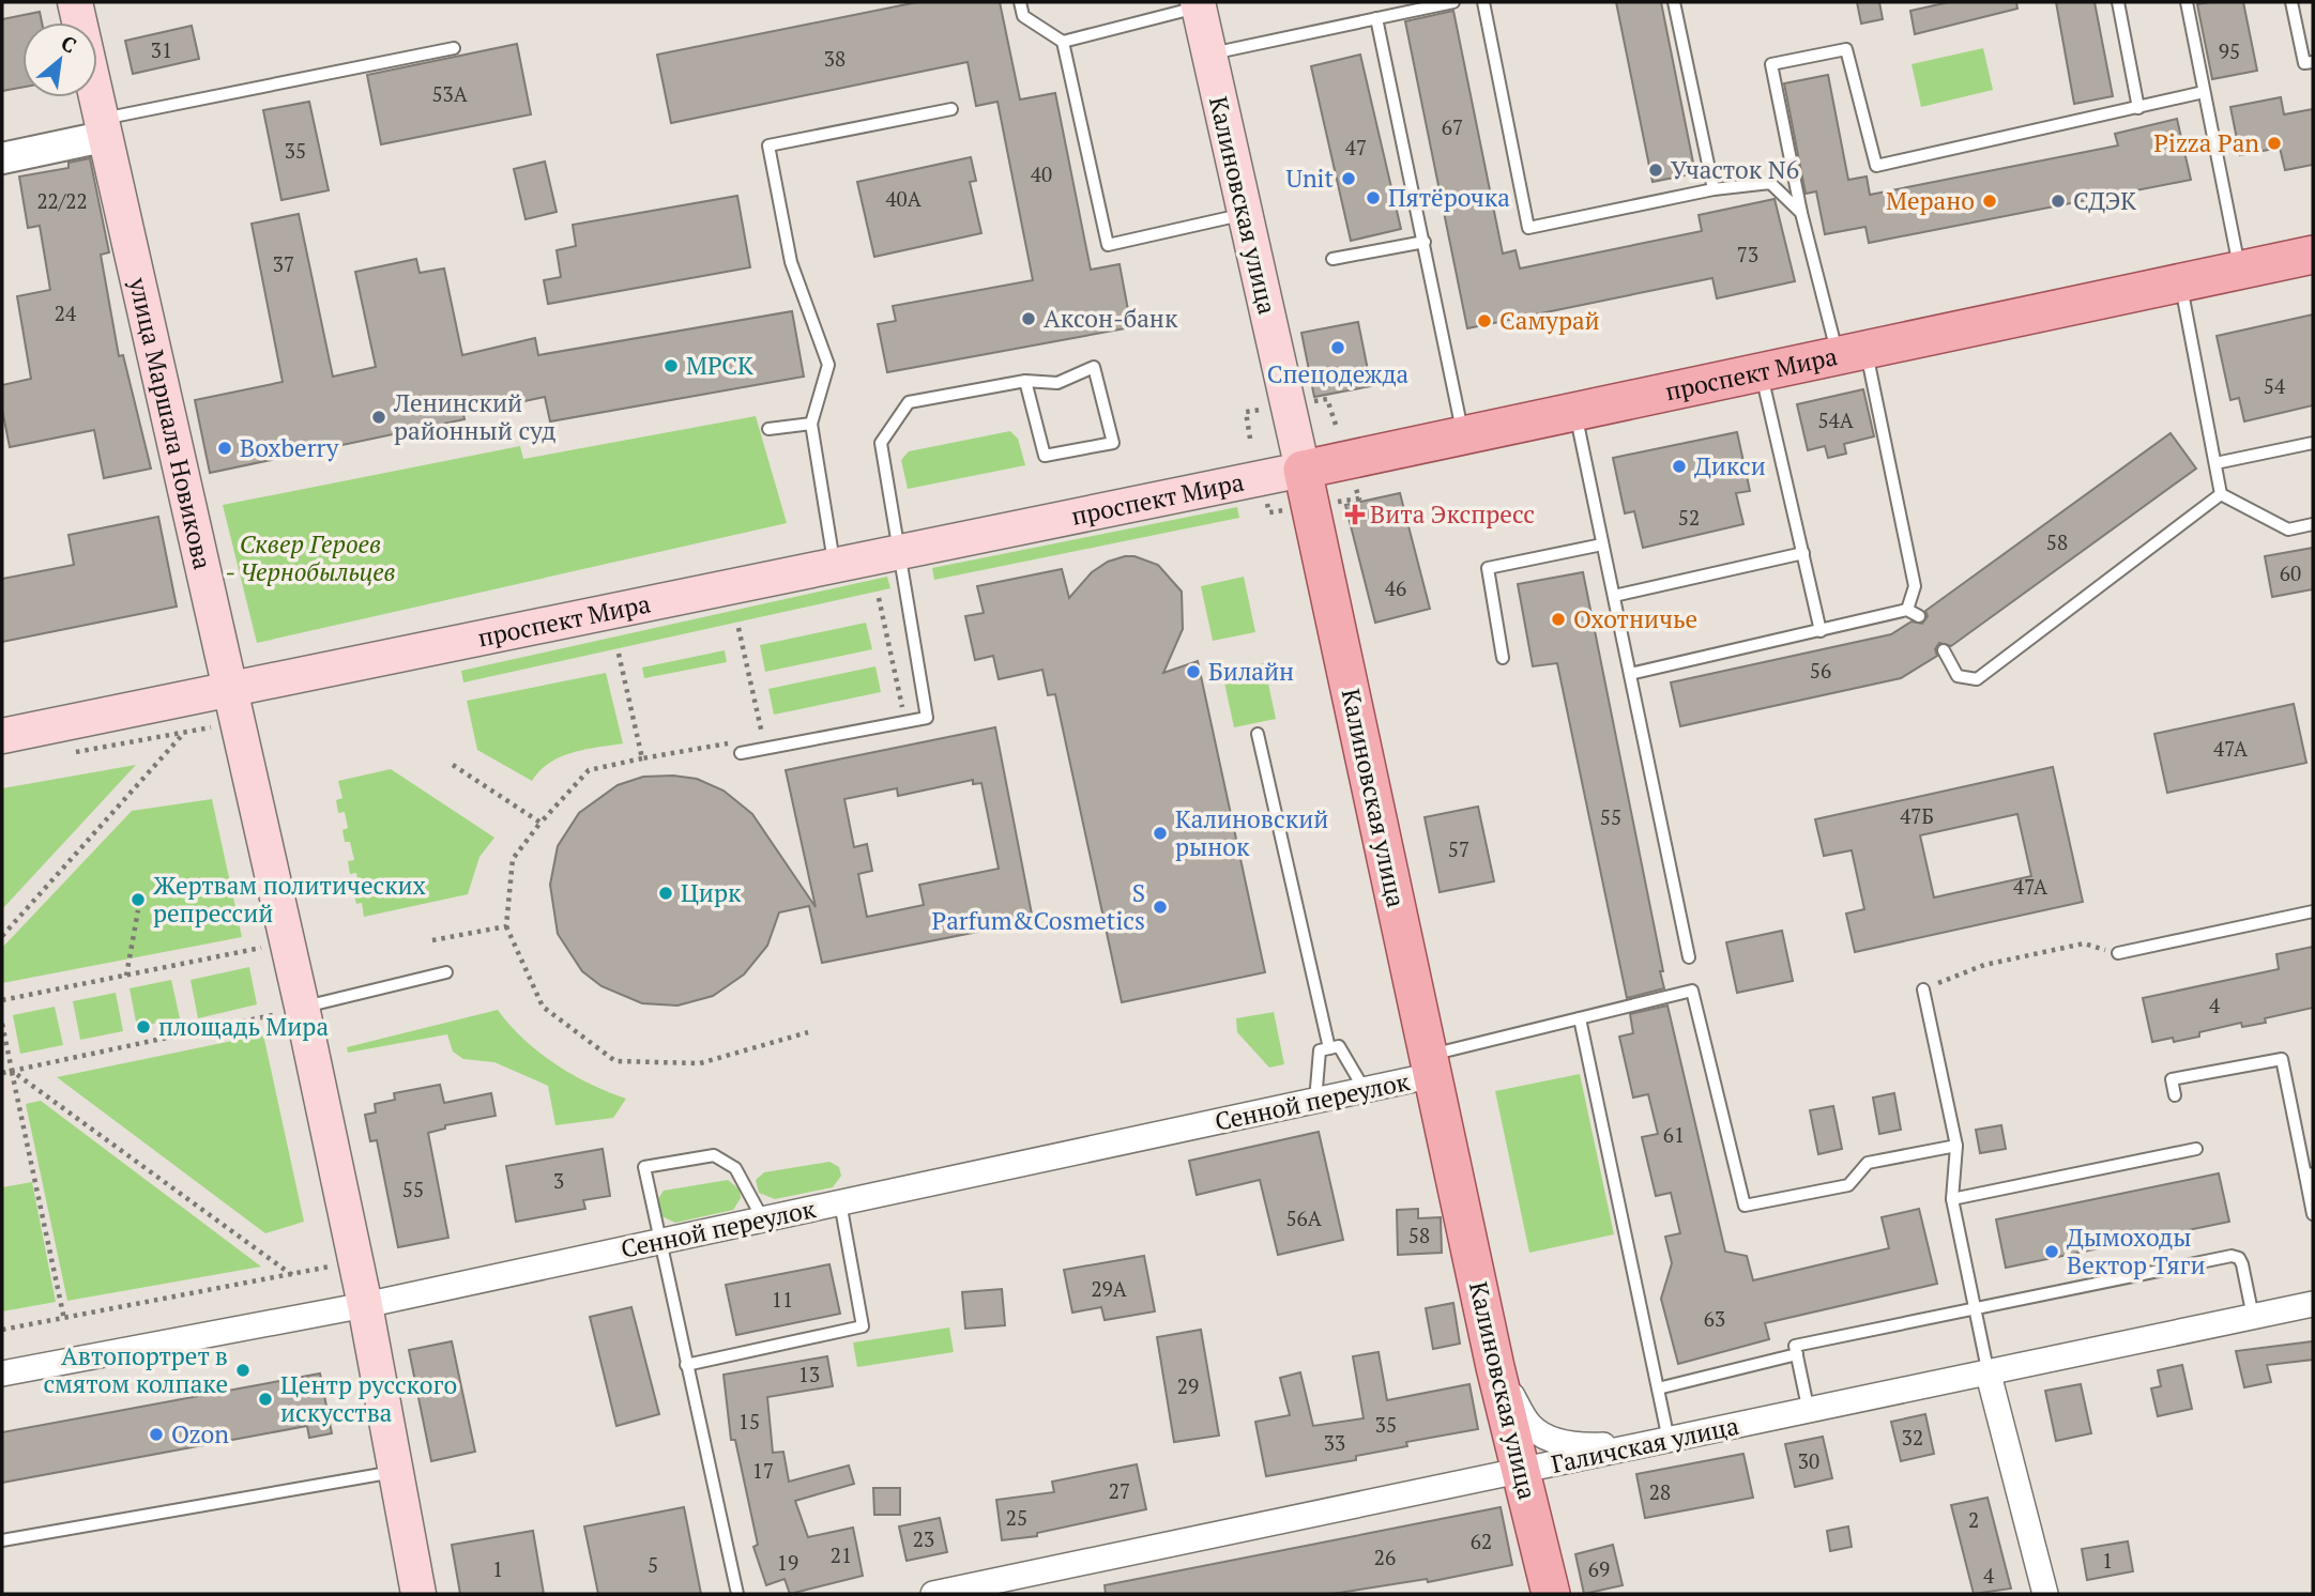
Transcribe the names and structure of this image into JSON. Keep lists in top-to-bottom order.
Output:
{
  "streets": {
    "main road": ["Калиновская улица", "проспект Мира", "улица Маршала Новикова"],
    "street": ["Сенной переулок", "Галичская улица"]
  },
  "crossings": [
    ["Калиновская улица", "проспект Мира"],
    ["Калиновская улица", "Сенной переулок"],
    ["Калиновская улица", "Галичская улица"],
    ["проспект Мира", "улица Маршала Новикова"],
    ["улица Маршала Новикова", "Сенной переулок"]
  ],
  "parks": ["Сквер Героев - Чернобыльцев"],
  "places": {
    "other": [
      "Pizza Pan",
      "Участок N6",
      "Unit",
      "Пятёрочка",
      "Мерано",
      "СДЭК",
      "Аксон-банк",
      "Самурай",
      "Спецодежда",
      "МРСК",
      "Ленинский районный суд",
      "Boxberry",
      "Дикси",
      "Охотничье",
      "Билайн",
      "Калиновский рынок",
      "Цирк",
      "Жертвам политических репрессий",
      "S Parfum&Cosmetics",
      "площадь Мира",
      "Дымоходы Вектор Тяги",
      "Автопортрет в смятом колпаке",
      "Центр русского искусства",
      "Ozon"
    ],
    "health": ["Вита Экспресс"]
  },
  "house_numbers": [
    "31",
    "95",
    "38",
    "53А",
    "67",
    "47",
    "35",
    "40",
    "40А",
    "22/22",
    "73",
    "37",
    "24",
    "54",
    "54А",
    "52",
    "58",
    "60",
    "46",
    "56",
    "47А",
    "47Б",
    "55",
    "57",
    "47А",
    "4",
    "61",
    "3",
    "55",
    "56А",
    "58",
    "29А",
    "11",
    "63",
    "13",
    "29",
    "15",
    "35",
    "32",
    "33",
    "30",
    "17",
    "27",
    "28",
    "25",
    "2",
    "23",
    "62",
    "21",
    "26",
    "1",
    "19",
    "5",
    "1",
    "69",
    "4"
  ],
  "north": "top right"
}
